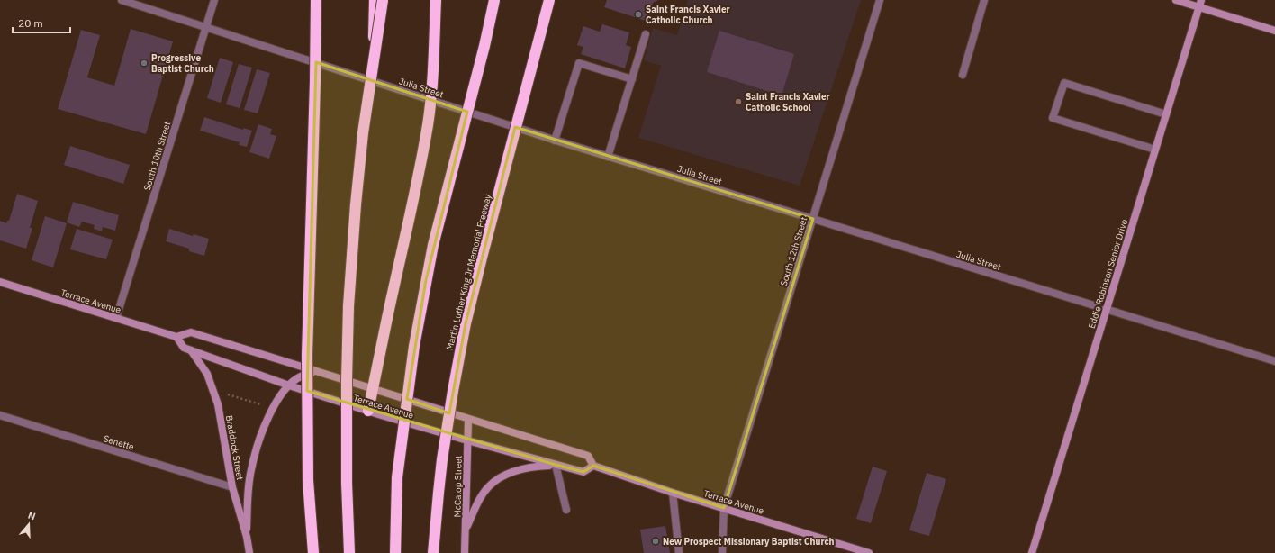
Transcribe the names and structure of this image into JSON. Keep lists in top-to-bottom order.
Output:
{
  "streets": {
    "highway": ["Martin Luther King Jr Memorial Freeway"],
    "street": [
      "Julia Street",
      "South 10th Street",
      "South 12th Street",
      "Eddie Robinson Senior Drive",
      "Terrace Avenue",
      "Senette",
      "Braddock Street",
      "McCalop Street"
    ]
  },
  "crossings": [
    ["Julia Street", "South 10th Street"],
    ["Julia Street", "South 12th Street"],
    ["Julia Street", "Eddie Robinson Senior Drive"],
    ["South 10th Street", "Terrace Avenue"],
    ["South 12th Street", "Terrace Avenue"],
    ["Terrace Avenue", "Braddock Street"],
    ["Terrace Avenue", "McCalop Street"],
    ["Senette", "Braddock Street"]
  ],
  "places": [
    "Saint Francis Xavier Catholic Church",
    "Progressive Baptist Church",
    "Saint Francis Xavier Catholic School",
    "New Prospect Missionary Baptist Church"
  ],
  "scale_bar": "20 m",
  "north": "top"
}
